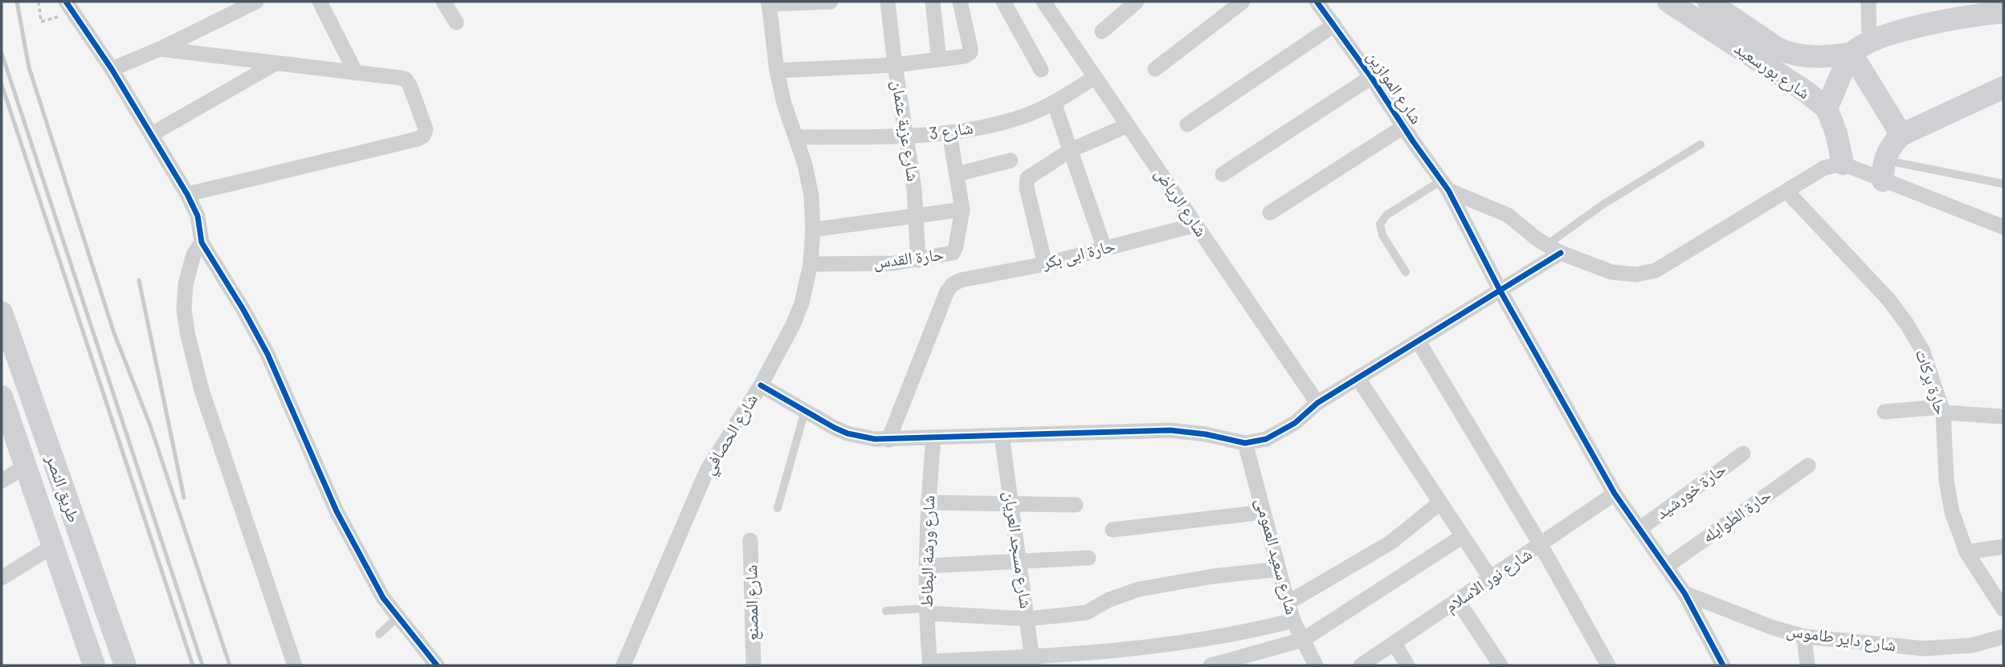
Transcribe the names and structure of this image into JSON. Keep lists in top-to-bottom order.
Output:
{
  "streets": {
    "main road": ["شارع بورسعيد", "طريق النصر"],
    "street": [
      "شارع الموازين",
      "شارع عزبة عثمان",
      "شارع 3",
      "شارع الرياض",
      "حارة ابى بكر",
      "حارة القدس",
      "حارة بركات",
      "شارع الحصافي",
      "حارة خورشيد",
      "حارة الطوايله",
      "شارع مسجد العريان",
      "شارع ورشة البطاط",
      "شارع سعيد العمومى",
      "شارع نور الاسلام",
      "شارع المصنع",
      "شارع داير طاموس"
    ]
  },
  "crossings": [
    ["شارع الموازين", "حارة خورشيد"],
    ["شارع الموازين", "حارة الطوايله"],
    ["شارع الموازين", "شارع نور الاسلام"],
    ["شارع الموازين", "شارع داير طاموس"],
    ["شارع عزبة عثمان", "شارع 3"],
    ["شارع عزبة عثمان", "حارة القدس"],
    ["شارع 3", "شارع الرياض"],
    ["شارع 3", "حارة القدس"],
    ["شارع 3", "شارع الحصافي"],
    ["شارع الرياض", "حارة ابى بكر"],
    ["حارة القدس", "شارع الحصافي"]
  ]
}
